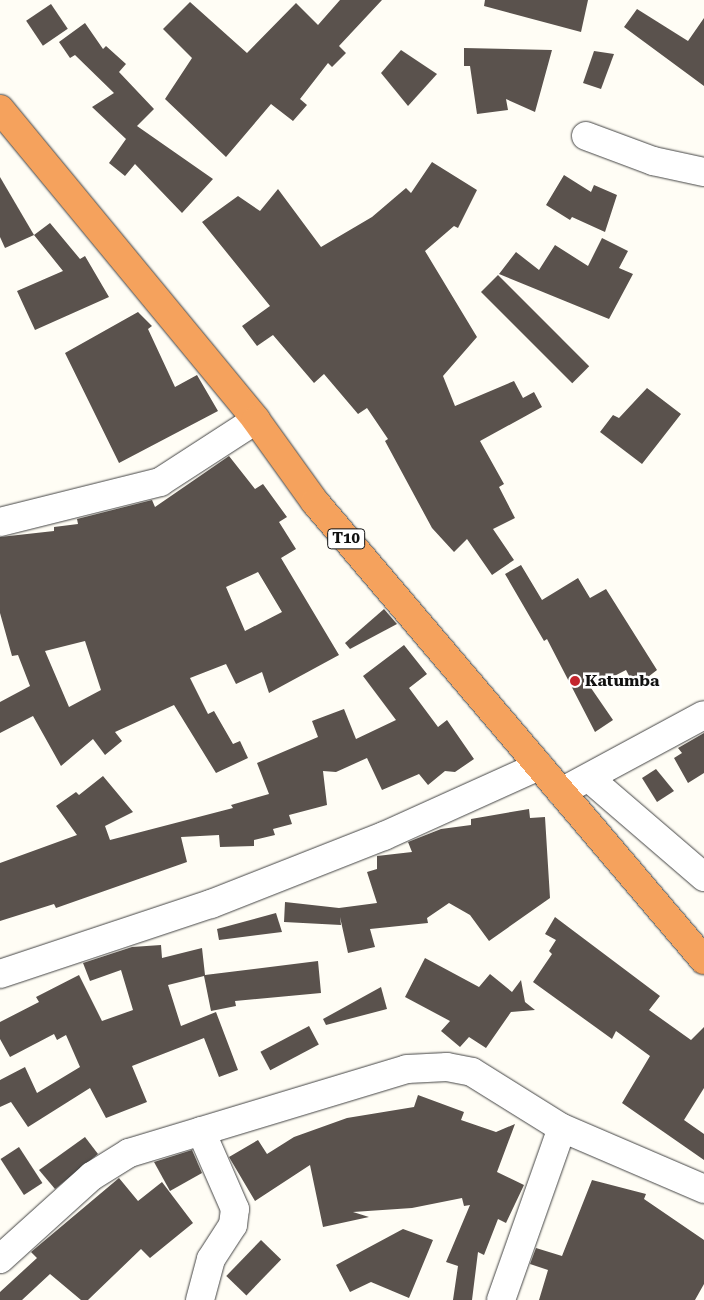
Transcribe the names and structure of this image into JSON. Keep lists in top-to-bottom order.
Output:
{
  "streets": {
    "highway": ["T10"]
  },
  "places": ["Katumba"]
}
